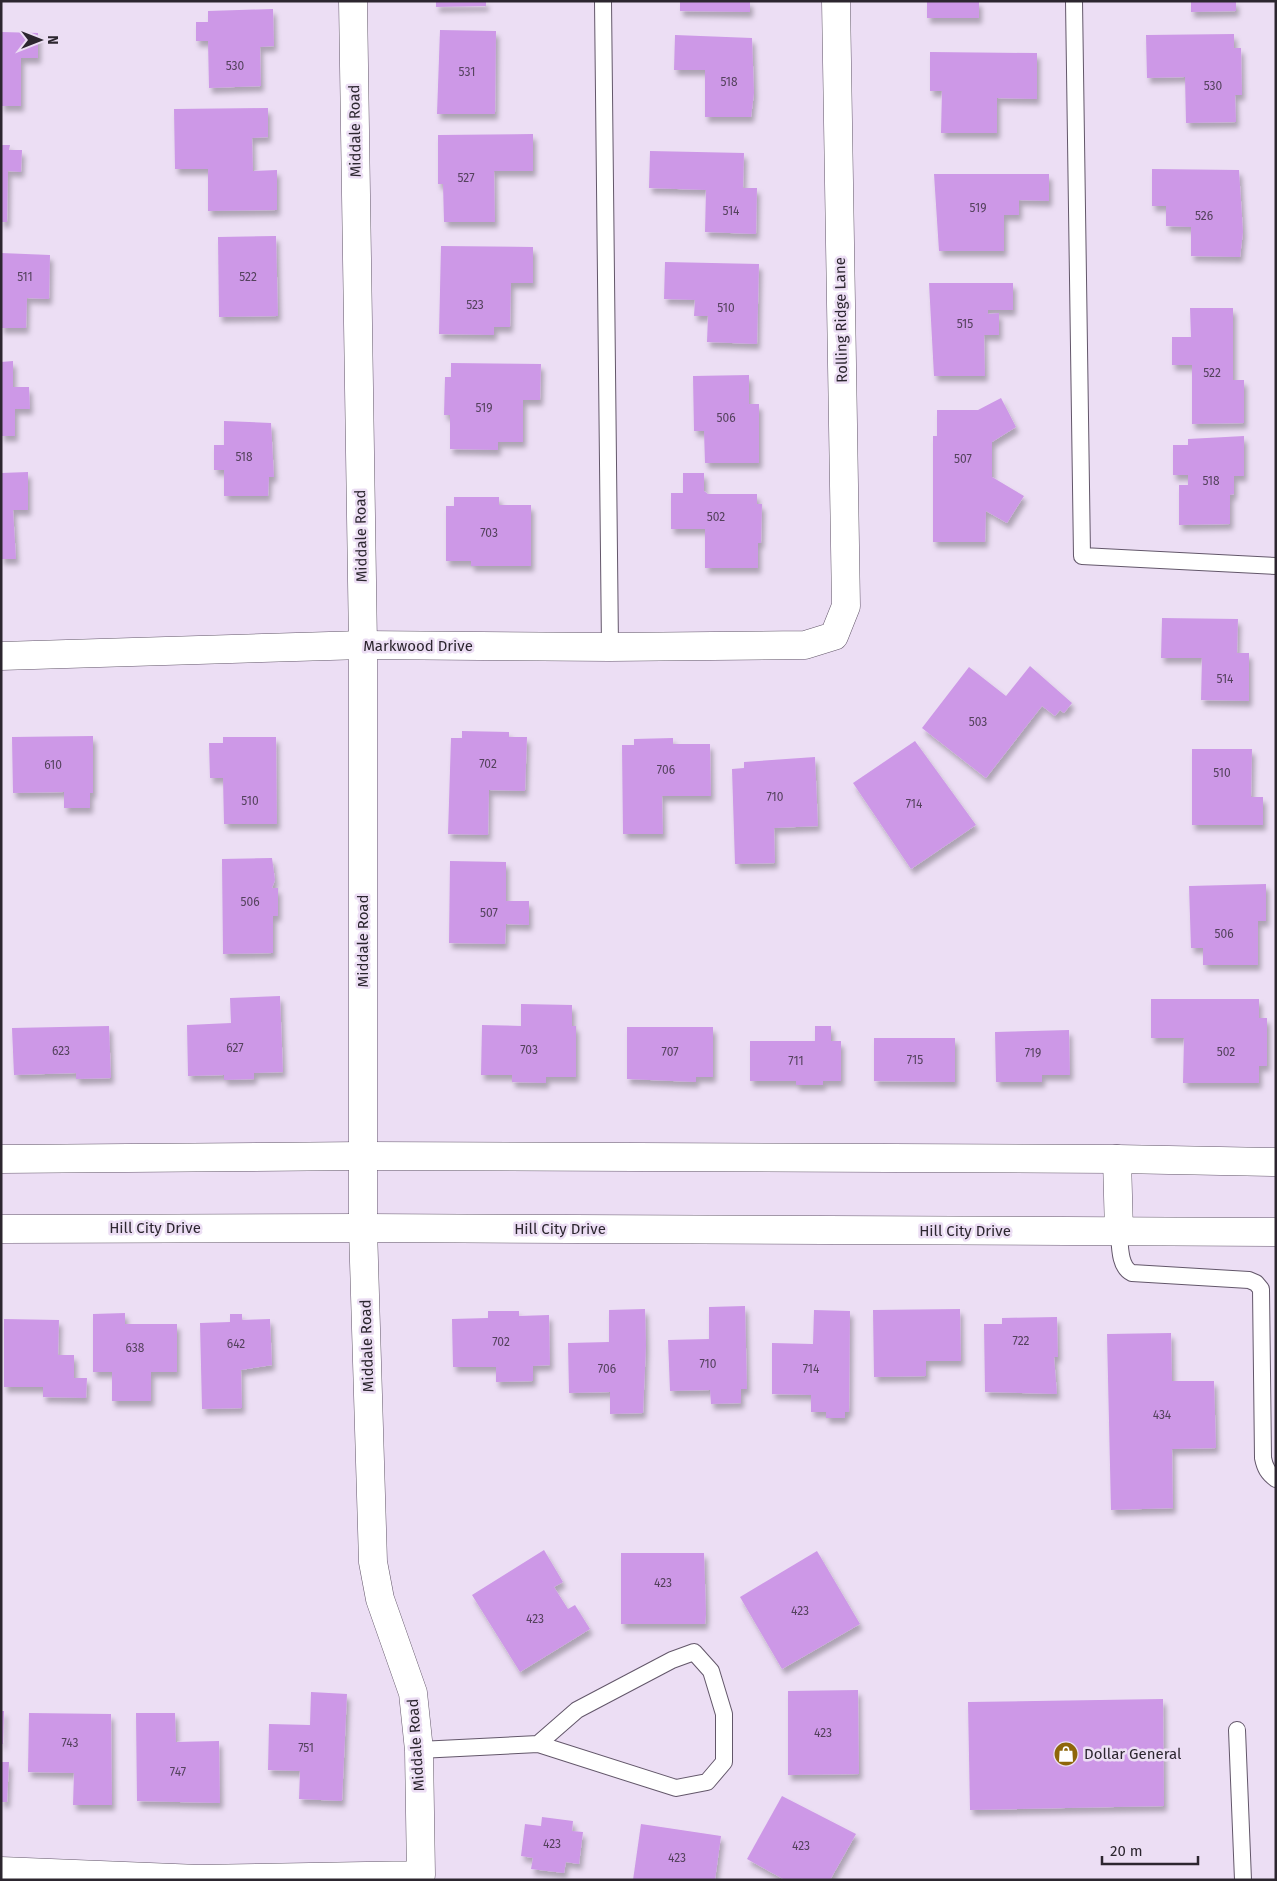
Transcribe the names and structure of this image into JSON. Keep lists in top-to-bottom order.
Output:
{
  "streets": {
    "street": [
      "Middale Road",
      "Rolling Ridge Lane",
      "Markwood Drive",
      "Hill City Drive"
    ]
  },
  "crossings": [
    ["Middale Road", "Markwood Drive"],
    ["Middale Road", "Hill City Drive"],
    ["Rolling Ridge Lane", "Markwood Drive"]
  ],
  "places": {
    "shop": ["Dollar General"]
  },
  "house_numbers": [
    "530",
    "531",
    "518",
    "530",
    "527",
    "519",
    "514",
    "526",
    "511",
    "522",
    "523",
    "510",
    "515",
    "522",
    "519",
    "506",
    "518",
    "507",
    "518",
    "502",
    "703",
    "514",
    "503",
    "702",
    "610",
    "706",
    "510",
    "710",
    "510",
    "714",
    "506",
    "507",
    "506",
    "627",
    "703",
    "623",
    "707",
    "502",
    "719",
    "715",
    "711",
    "722",
    "702",
    "642",
    "638",
    "710",
    "706",
    "714",
    "434",
    "423",
    "423",
    "423",
    "423",
    "743",
    "751",
    "747",
    "423",
    "423",
    "423"
  ],
  "scale_bar": "20 m",
  "north": "right"
}
